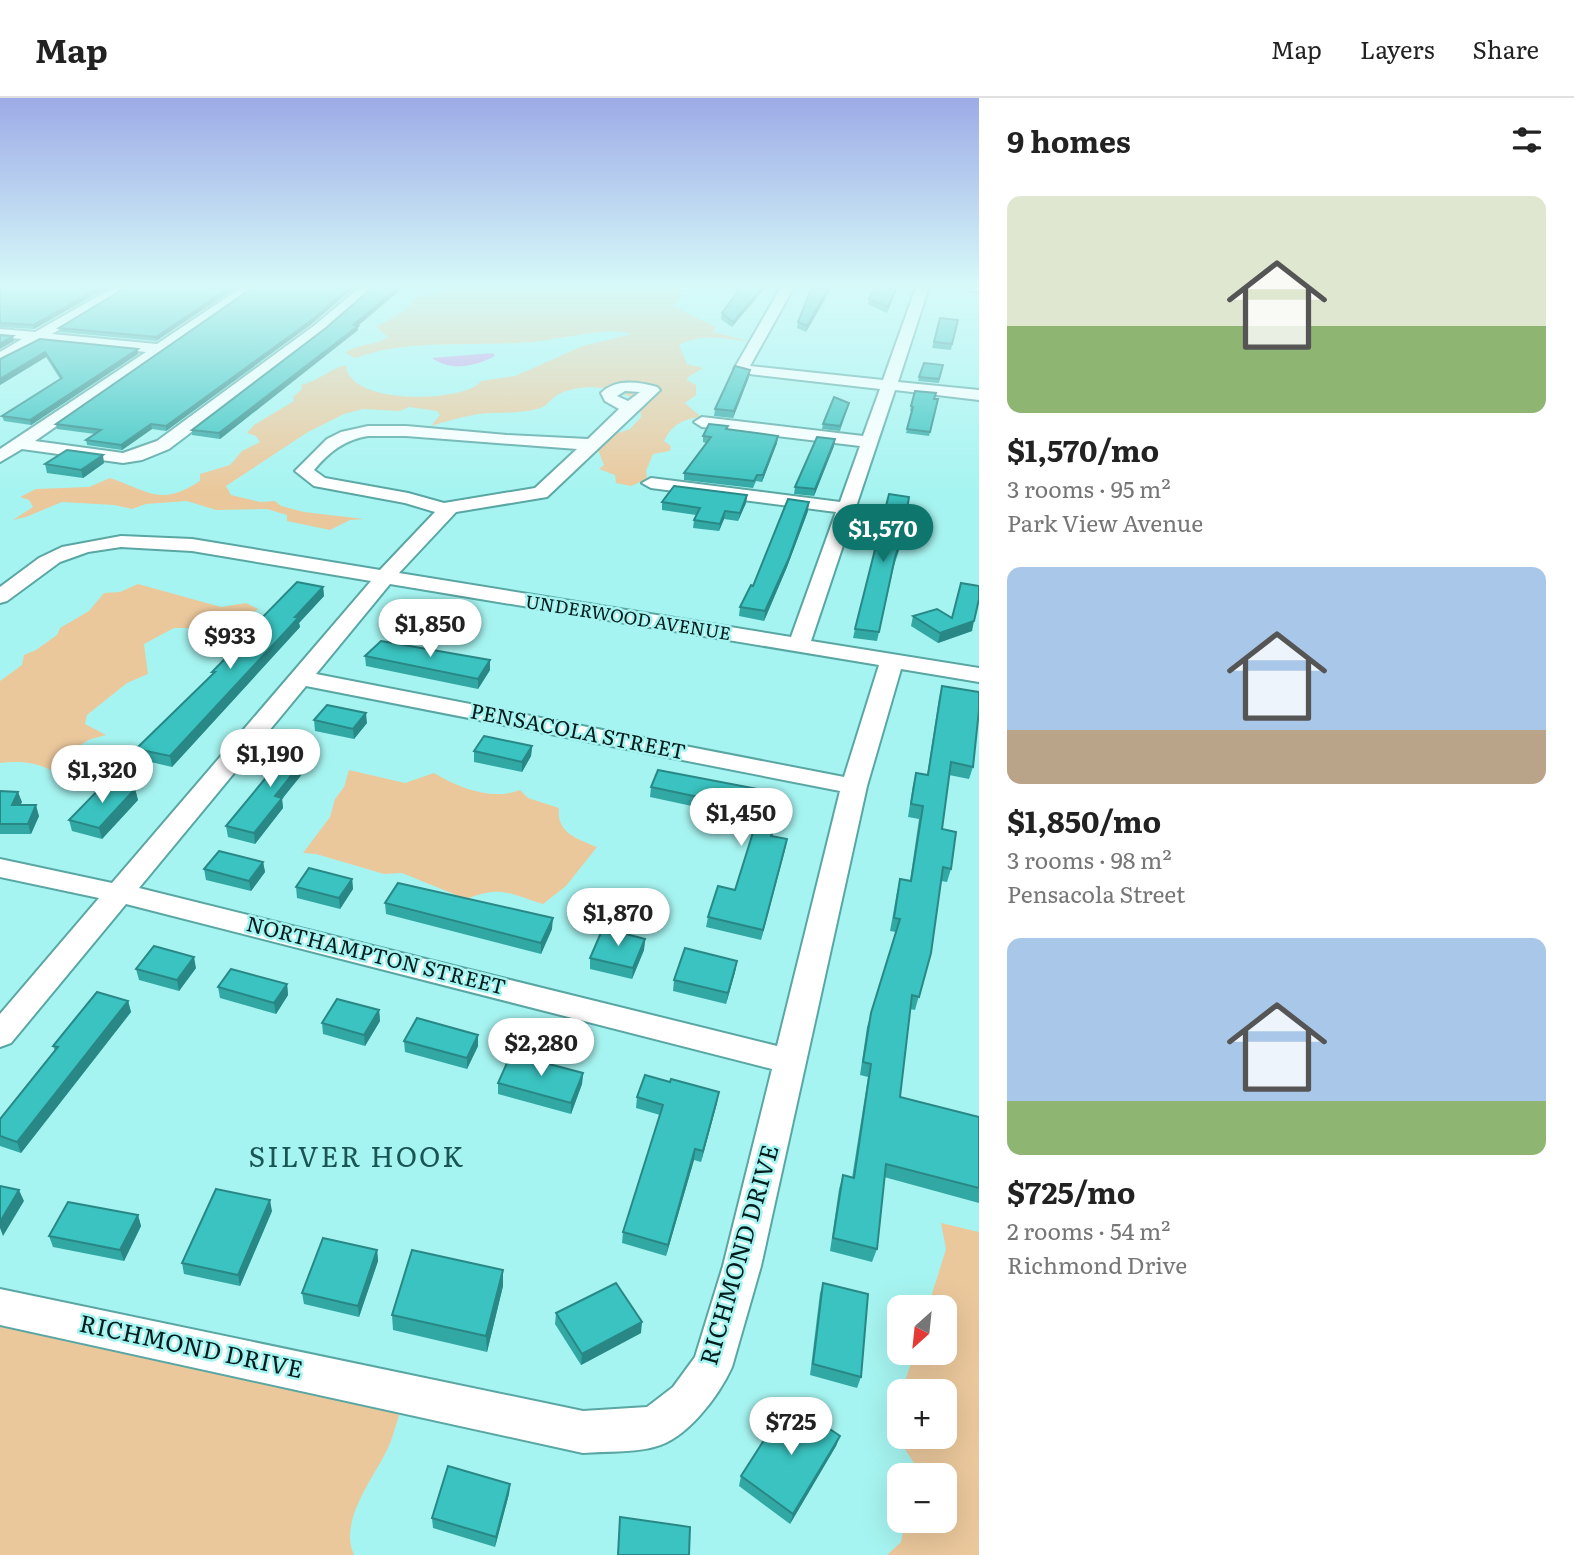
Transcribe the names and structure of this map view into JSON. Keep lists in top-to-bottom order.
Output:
{
  "streets": {
    "street": [
      "UNDERWOOD AVENUE",
      "PENSACOLA STREET",
      "NORTHAMPTON STREET",
      "RICHMOND DRIVE"
    ]
  },
  "crossings": [
    ["UNDERWOOD AVENUE", "RICHMOND DRIVE"],
    ["PENSACOLA STREET", "RICHMOND DRIVE"],
    ["NORTHAMPTON STREET", "RICHMOND DRIVE"]
  ],
  "districts": ["SILVER HOOK"],
  "north": "bottom left",
  "page": {
    "header": "Map",
    "nav": ["Map", "Layers", "Share"],
    "heading": "9 homes",
    "list": [
      {
        "name": "$1,570/mo",
        "note": "3 rooms · 95 m² · Park View Avenue"
      },
      {
        "name": "$1,850/mo",
        "note": "3 rooms · 98 m² · Pensacola Street"
      },
      {
        "name": "$725/mo",
        "note": "2 rooms · 54 m² · Richmond Drive"
      }
    ],
    "price": [
      "$1,570",
      "$1,850",
      "$933",
      "$1,190",
      "$1,320",
      "$1,450",
      "$1,870",
      "$2,280",
      "$725"
    ],
    "map_buttons": ["+", "−"]
  }
}
